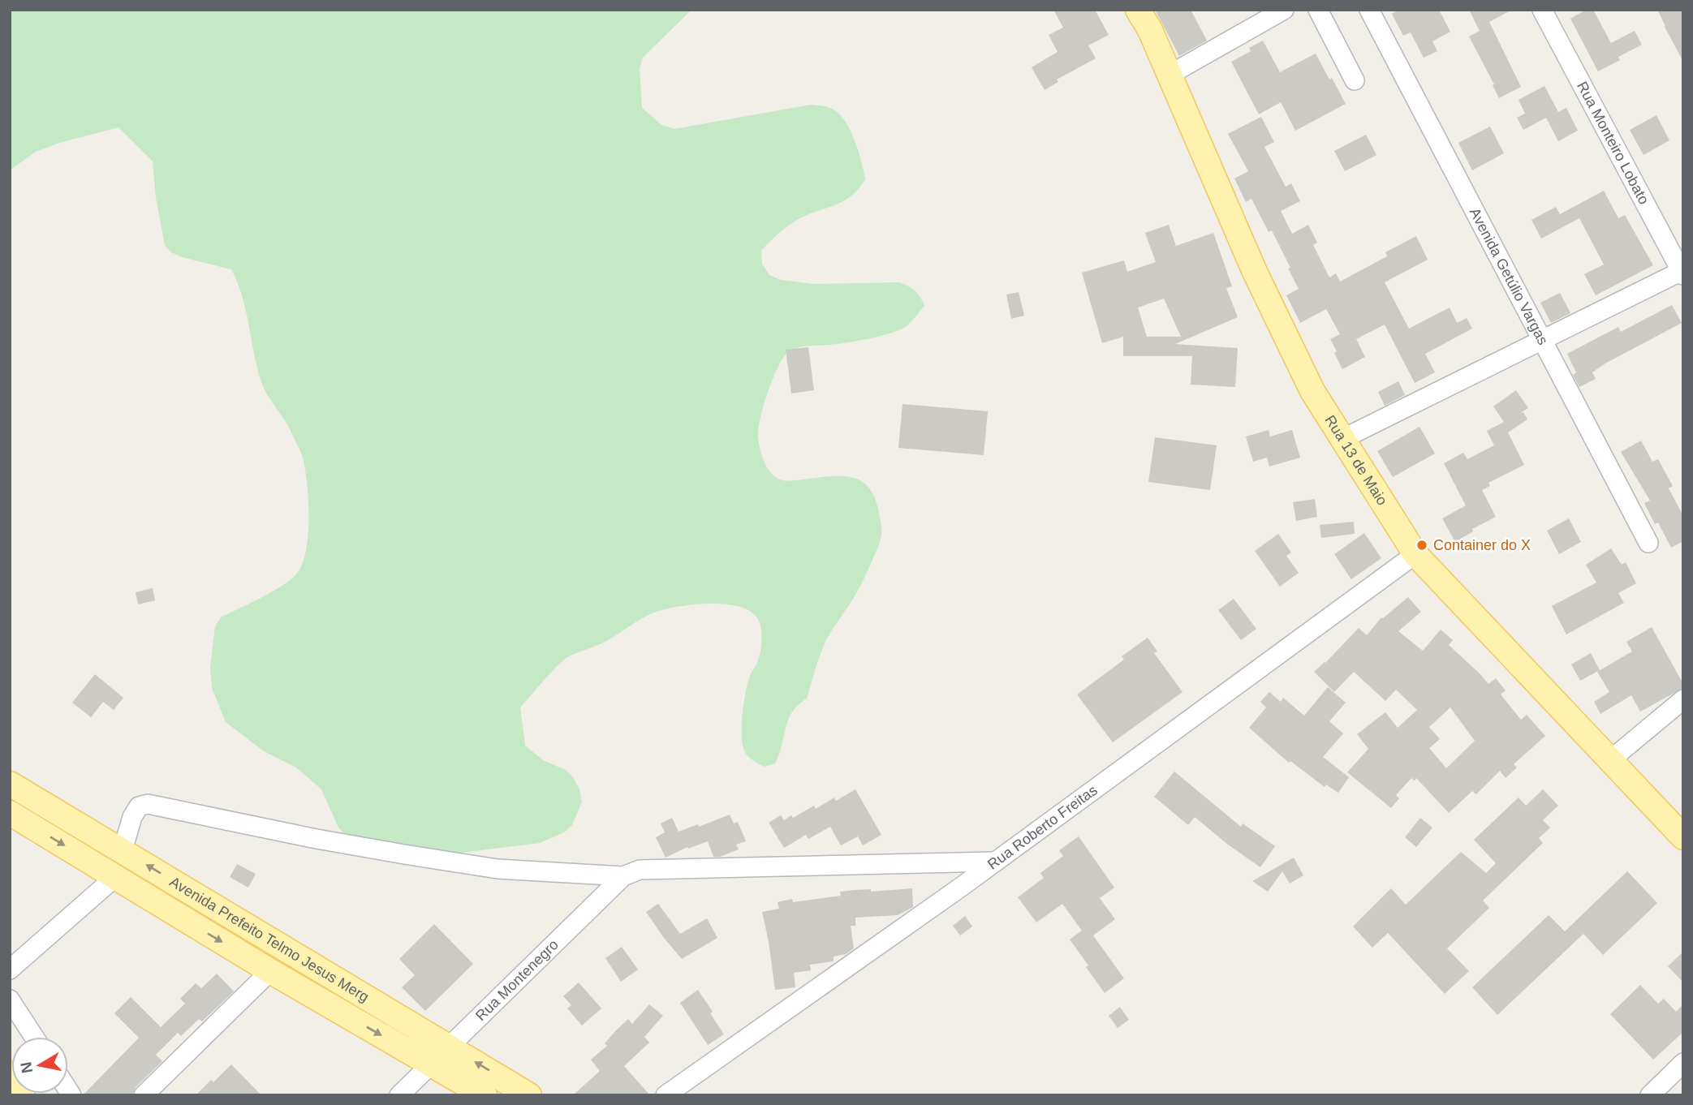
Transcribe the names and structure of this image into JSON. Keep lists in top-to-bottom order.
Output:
{
  "streets": {
    "main road": ["Rua 13 de Maio", "Avenida Prefeito Telmo Jesus Merg"],
    "street": [
      "Rua Monteiro Lobato",
      "Avenida Getúlio Vargas",
      "Rua Roberto Freitas",
      "Rua Montenegro"
    ]
  },
  "crossings": [
    ["Rua 13 de Maio", "Rua Roberto Freitas"],
    ["Avenida Prefeito Telmo Jesus Merg", "Rua Montenegro"]
  ],
  "places": ["Container do X"],
  "north": "left"
}
